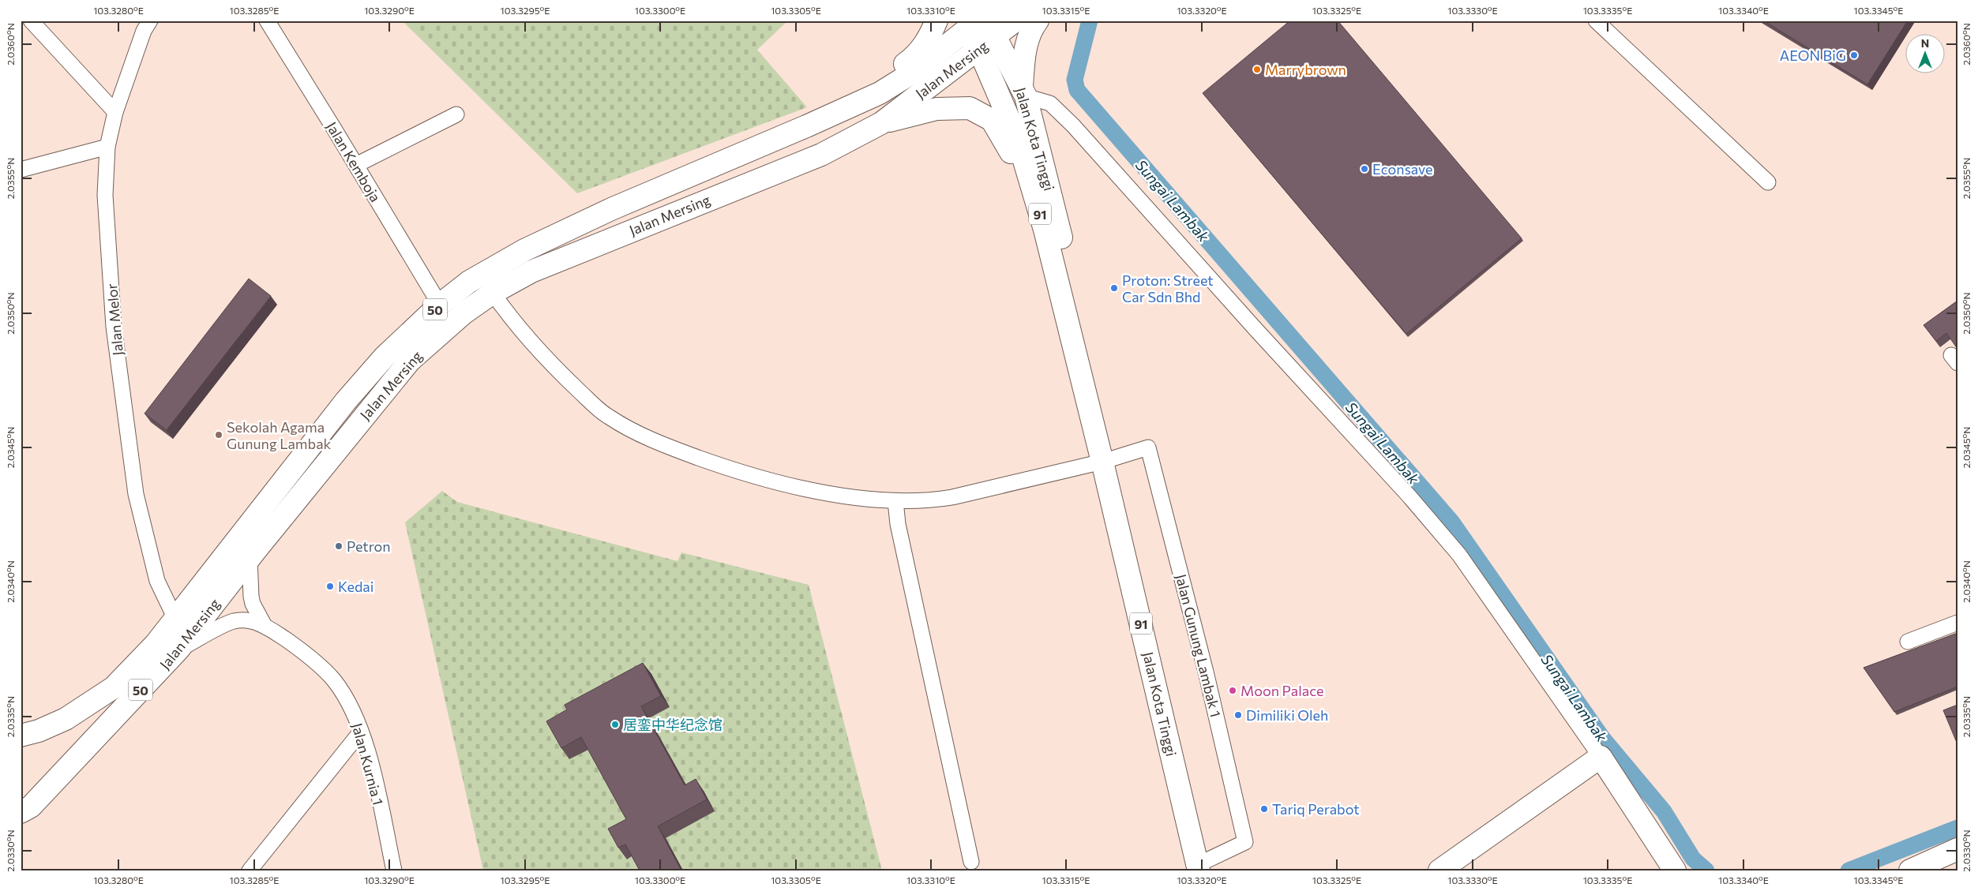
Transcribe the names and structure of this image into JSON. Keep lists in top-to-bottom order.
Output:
{
  "streets": {
    "main road": [
      "Jalan Mersing",
      "Jalan Kota Tinggi",
      "91",
      "50"
    ],
    "street": [
      "Jalan Kemboja",
      "Jalan Melor",
      "Jalan Gunung Lambak 1",
      "Jalan Kurnia 1"
    ]
  },
  "crossings": [
    ["Jalan Mersing", "Jalan Kota Tinggi"],
    ["Jalan Mersing", "Jalan Kemboja"],
    ["Jalan Mersing", "Jalan Melor"],
    ["Jalan Kota Tinggi", "Jalan Gunung Lambak 1"]
  ],
  "water": ["Sungai Lambak"],
  "places": [
    "AEON BiG",
    "Marrybrown",
    "Econsave",
    "Proton: Street Car Sdn Bhd",
    "Sekolah Agama Gunung Lambak",
    "Petron",
    "Kedai",
    "Moon Palace",
    "Dimiliki Oleh",
    "居銮中华纪念馆",
    "Tariq Perabot"
  ],
  "north": "top",
  "coordinates": [
    "103.3280°E",
    "103.3285°E",
    "103.3290°E",
    "103.3295°E",
    "103.3300°E",
    "103.3305°E",
    "103.3310°E",
    "103.3315°E",
    "103.3320°E",
    "103.3325°E",
    "103.3330°E",
    "103.3335°E",
    "103.3340°E",
    "103.3345°E",
    "2.0360°N",
    "2.0355°N",
    "2.0350°N",
    "2.0345°N",
    "2.0340°N",
    "2.0335°N",
    "2.0330°N"
  ]
}
